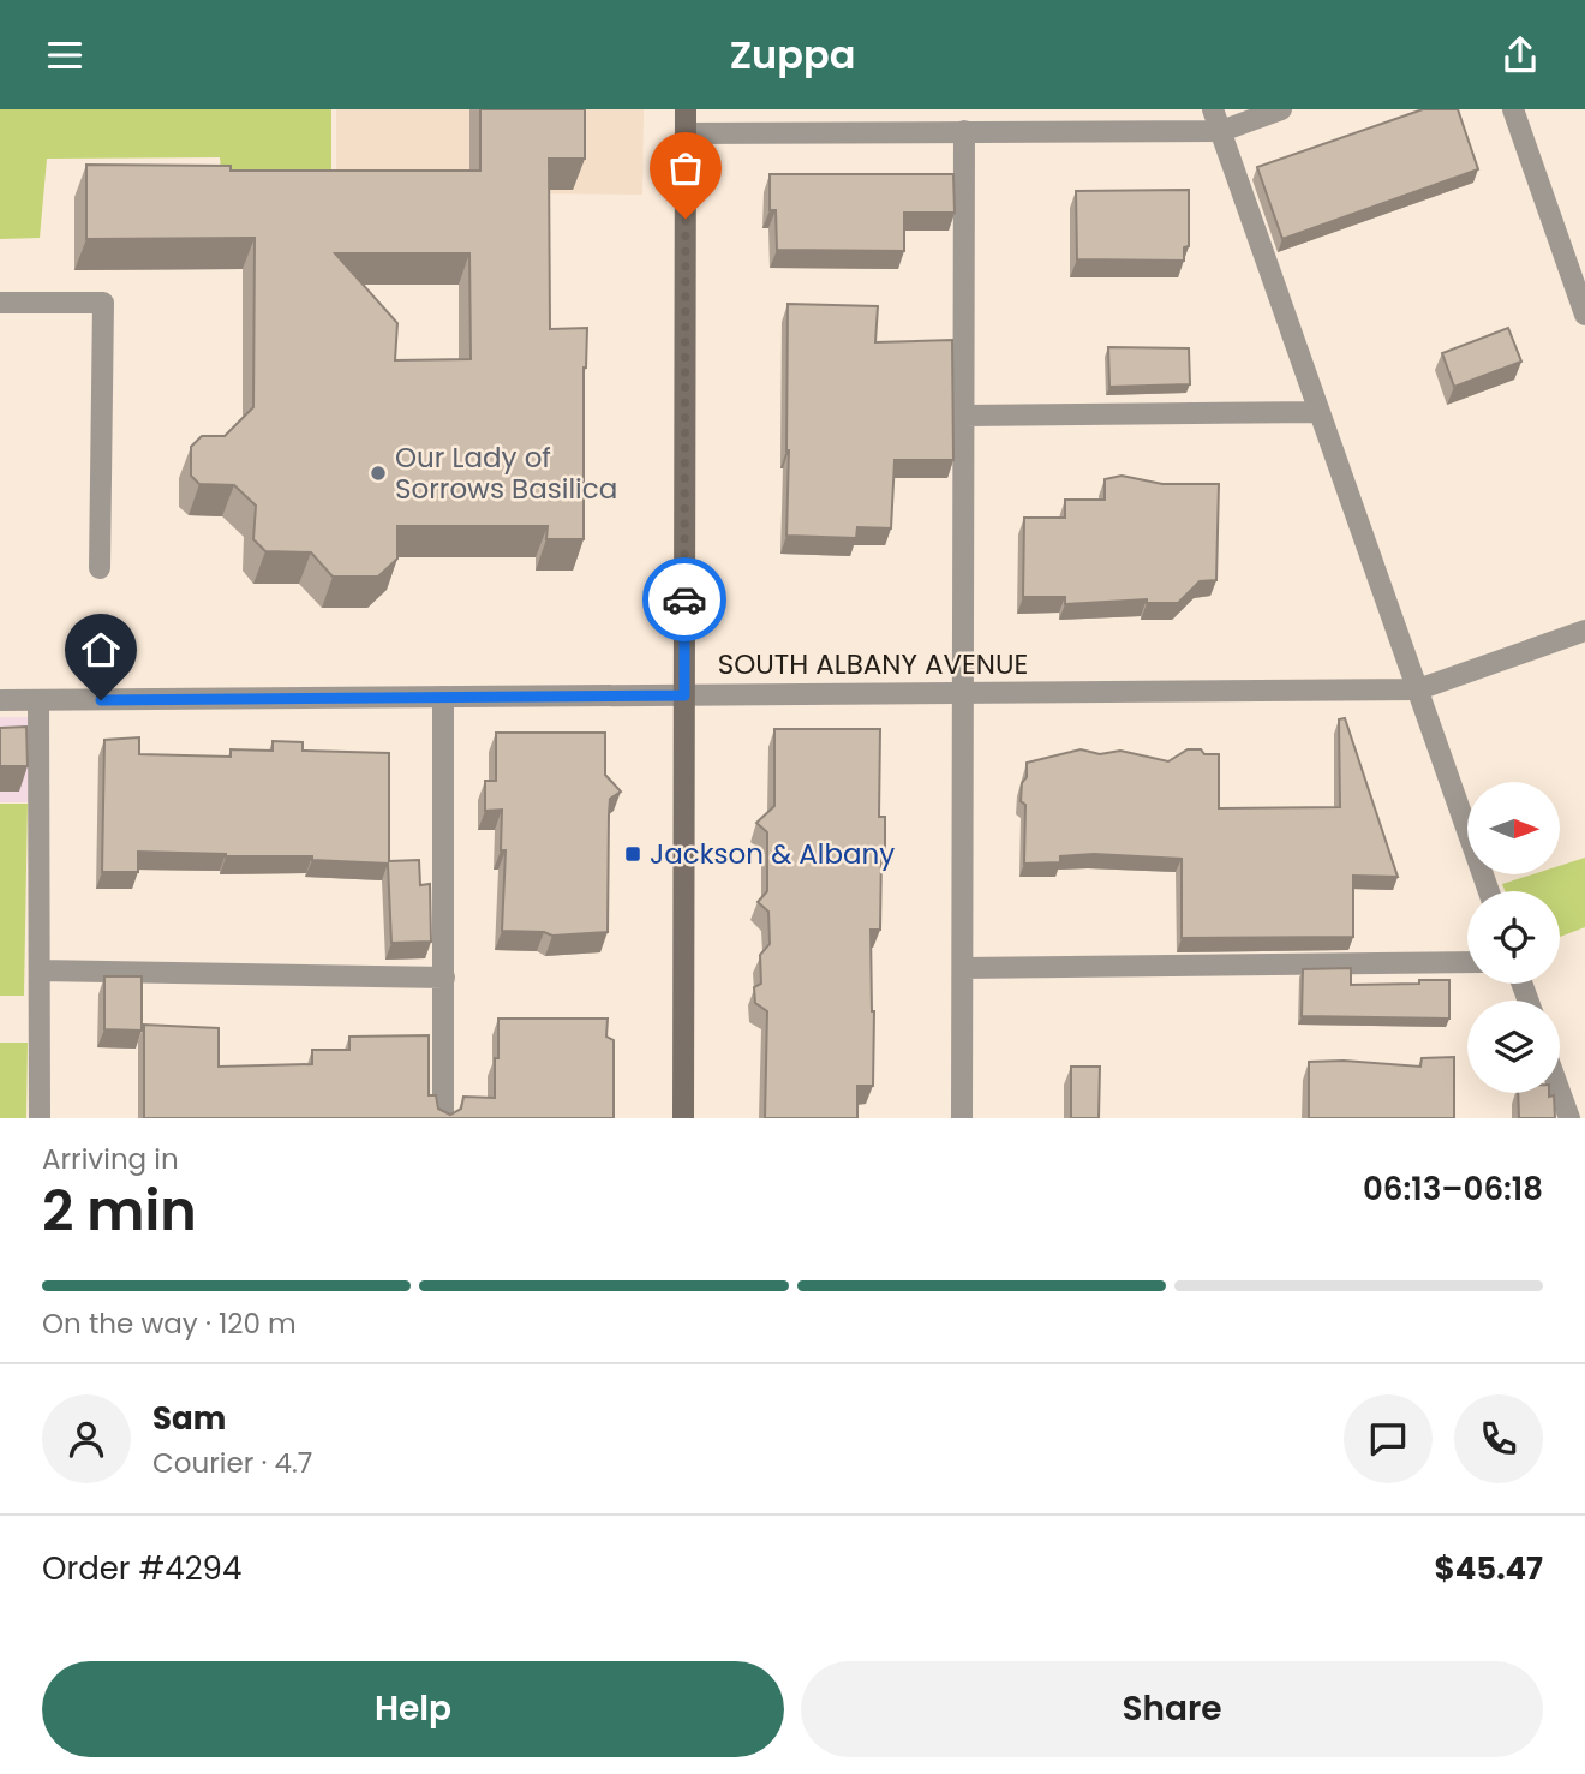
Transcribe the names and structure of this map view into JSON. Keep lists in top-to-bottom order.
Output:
{
  "streets": {
    "street": ["SOUTH ALBANY AVENUE"]
  },
  "places": {
    "other": ["Our Lady of Sorrows Basilica"],
    "transit": ["Jackson & Albany"]
  },
  "north": "right",
  "page": {
    "header": "Zuppa",
    "heading": ["2 min", "Arriving in", "06:13–06:18"],
    "panel": [
      "Sam",
      "Courier · 4.7",
      "Order #4294",
      "$45.47"
    ],
    "bar": "On the way · 120 m",
    "buttons": ["Help", "Share"]
  }
}
